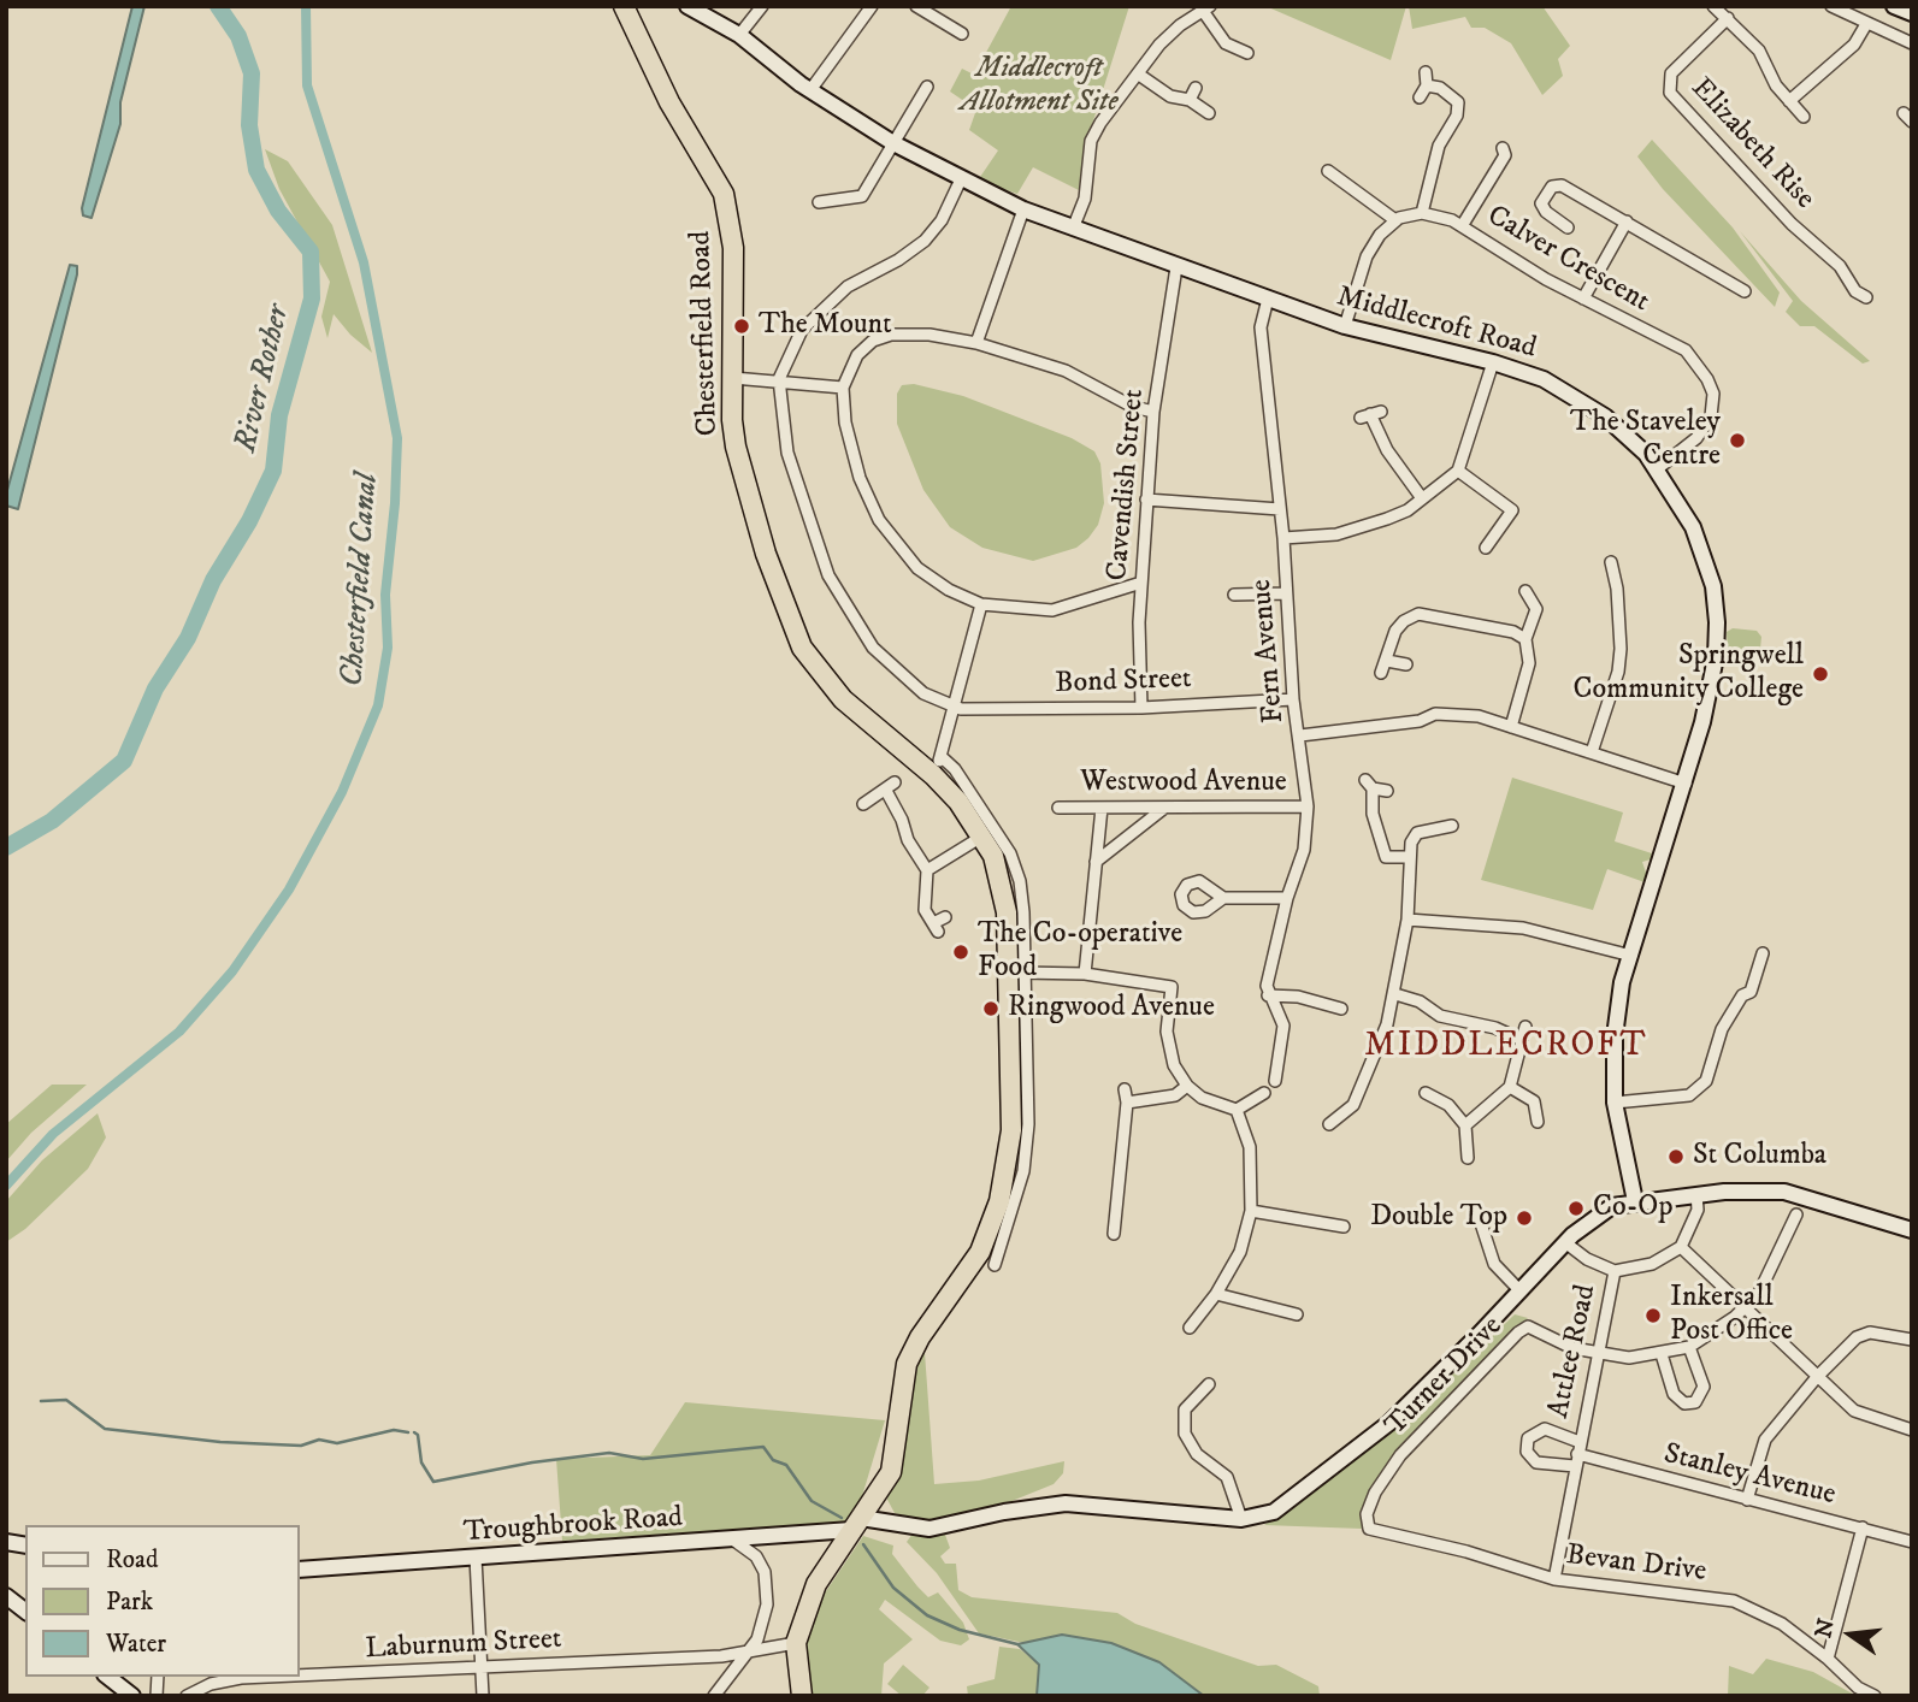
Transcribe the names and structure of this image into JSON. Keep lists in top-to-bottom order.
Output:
{
  "streets": {
    "highway": ["Chesterfield Road"],
    "street": [
      "Elizabeth Rise",
      "Calver Crescent",
      "Middlecroft Road",
      "Cavendish Street",
      "Fern Avenue",
      "Bond Street",
      "Westwood Avenue",
      "Attlee Road",
      "Turner Drive",
      "Stanley Avenue",
      "Troughbrook Road",
      "Bevan Drive",
      "Laburnum Street"
    ]
  },
  "crossings": [
    ["Calver Crescent", "Middlecroft Road"],
    ["Middlecroft Road", "Cavendish Street"],
    ["Middlecroft Road", "Fern Avenue"],
    ["Chesterfield Road", "Troughbrook Road"],
    ["Chesterfield Road", "Laburnum Street"],
    ["Cavendish Street", "Bond Street"],
    ["Fern Avenue", "Bond Street"],
    ["Fern Avenue", "Westwood Avenue"],
    ["Attlee Road", "Turner Drive"],
    ["Attlee Road", "Stanley Avenue"],
    ["Attlee Road", "Bevan Drive"],
    ["Turner Drive", "Bevan Drive"]
  ],
  "districts": ["MIDDLECROFT"],
  "water": ["River Rother", "Chesterfield Canal"],
  "parks": ["Middlecroft Allotment Site"],
  "places": [
    "The Mount",
    "The Staveley Centre",
    "Springwell Community College",
    "The Co-operative Food",
    "Ringwood Avenue",
    "St Columba",
    "Co-Op",
    "Double Top",
    "Inkersall Post Office"
  ],
  "legend": ["Road", "Park", "Water"],
  "north": "left"
}
